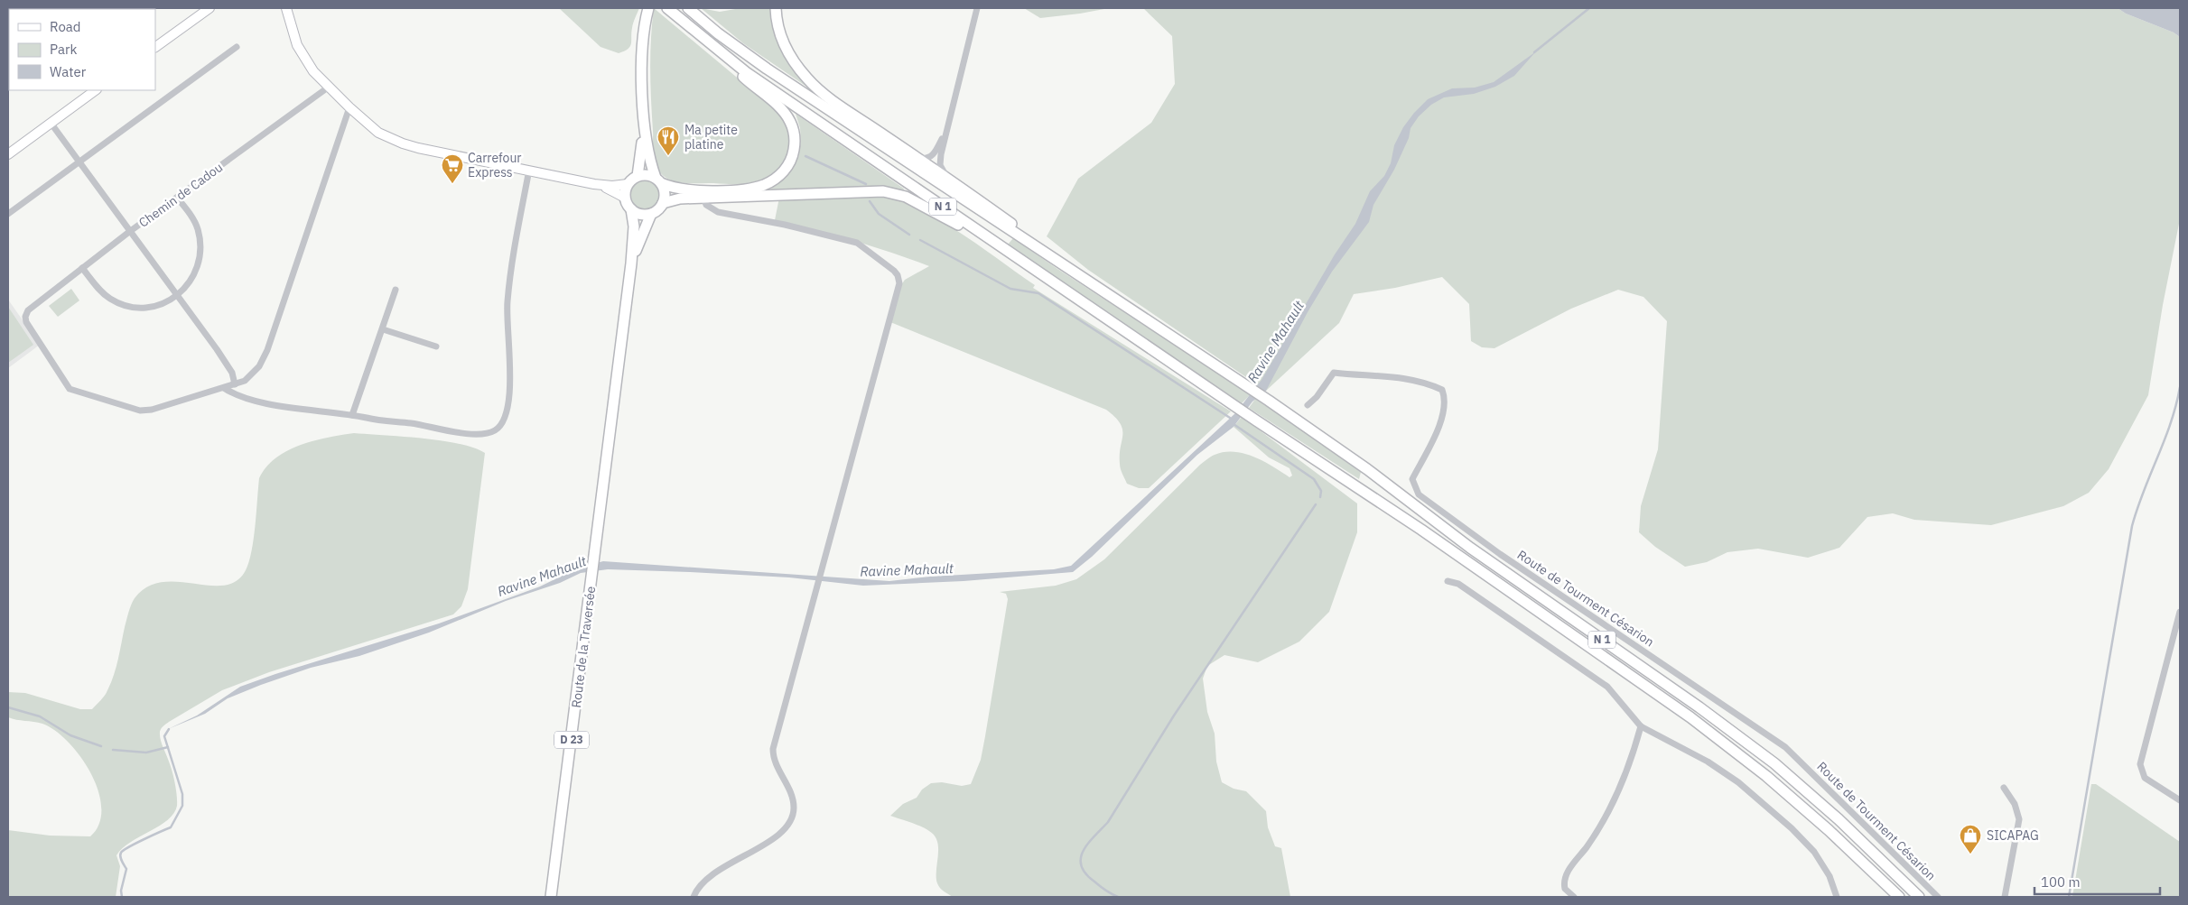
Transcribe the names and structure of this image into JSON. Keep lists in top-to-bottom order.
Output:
{
  "streets": {
    "main road": ["N 1", "Route de la Traversée", "D 23"],
    "street": ["Chemin de Cadou", "Route de Tourment Césarion"]
  },
  "water": ["Ravine Mahault"],
  "places": {
    "restaurant": ["Ma petite platine"],
    "supermarket": ["Carrefour Express"],
    "shop": ["SICAPAG"]
  },
  "legend": ["Road", "Park", "Water"],
  "scale_bar": "100 m"
}
